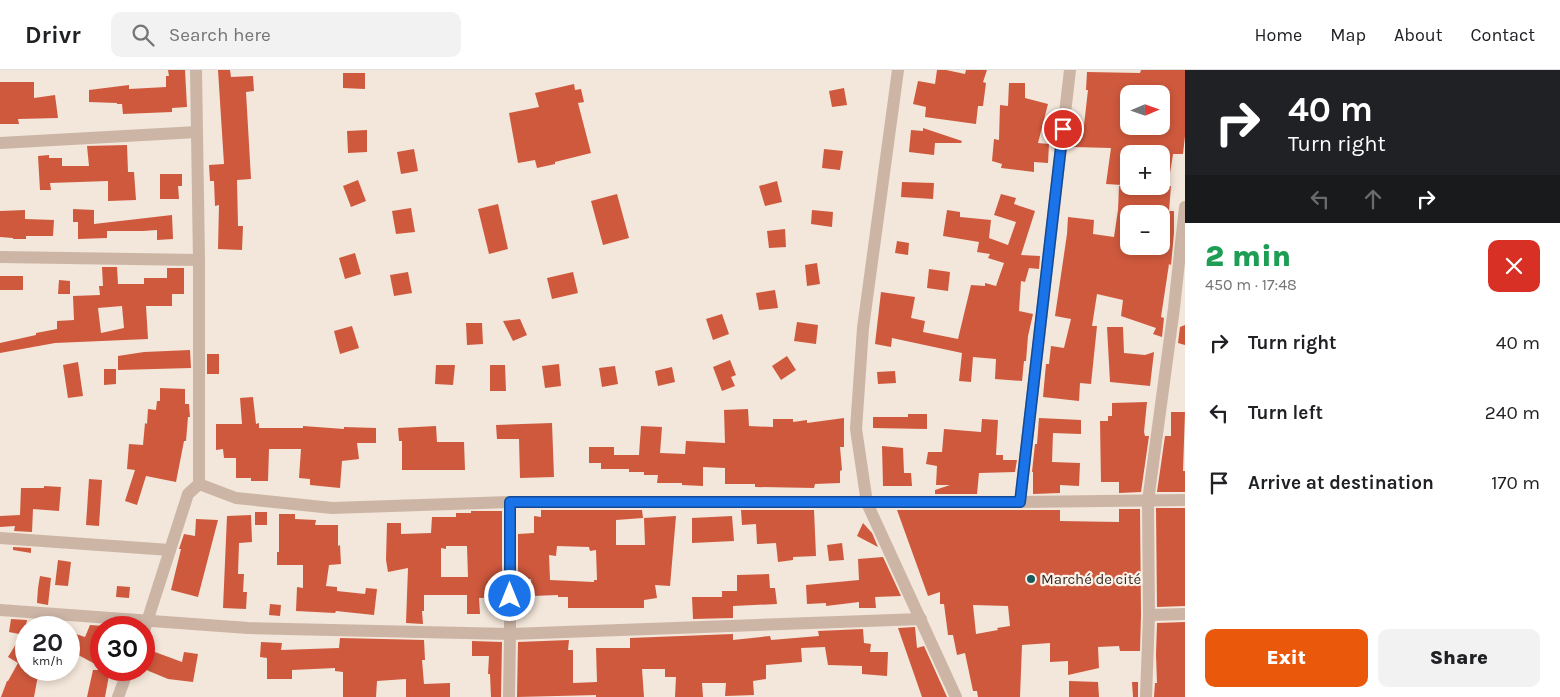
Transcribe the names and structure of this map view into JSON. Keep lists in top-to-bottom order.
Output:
{
  "places": ["Marché de cité"],
  "north": "right",
  "page": {
    "header": "Drivr",
    "search": "Search here",
    "nav": [
      "Home",
      "Map",
      "About",
      "Contact"
    ],
    "turn": ["40 m", "Turn right"],
    "map_buttons": ["+", "−"],
    "heading": ["2 min", "450 m · 17:48"],
    "list": [
      {
        "name": "Turn right",
        "value": "40 m"
      },
      {
        "name": "Turn left",
        "value": "240 m"
      },
      {
        "name": "Arrive at destination",
        "value": "170 m"
      }
    ],
    "speed": "20 km/h",
    "limit": "30",
    "buttons": ["Exit", "Share"]
  }
}
